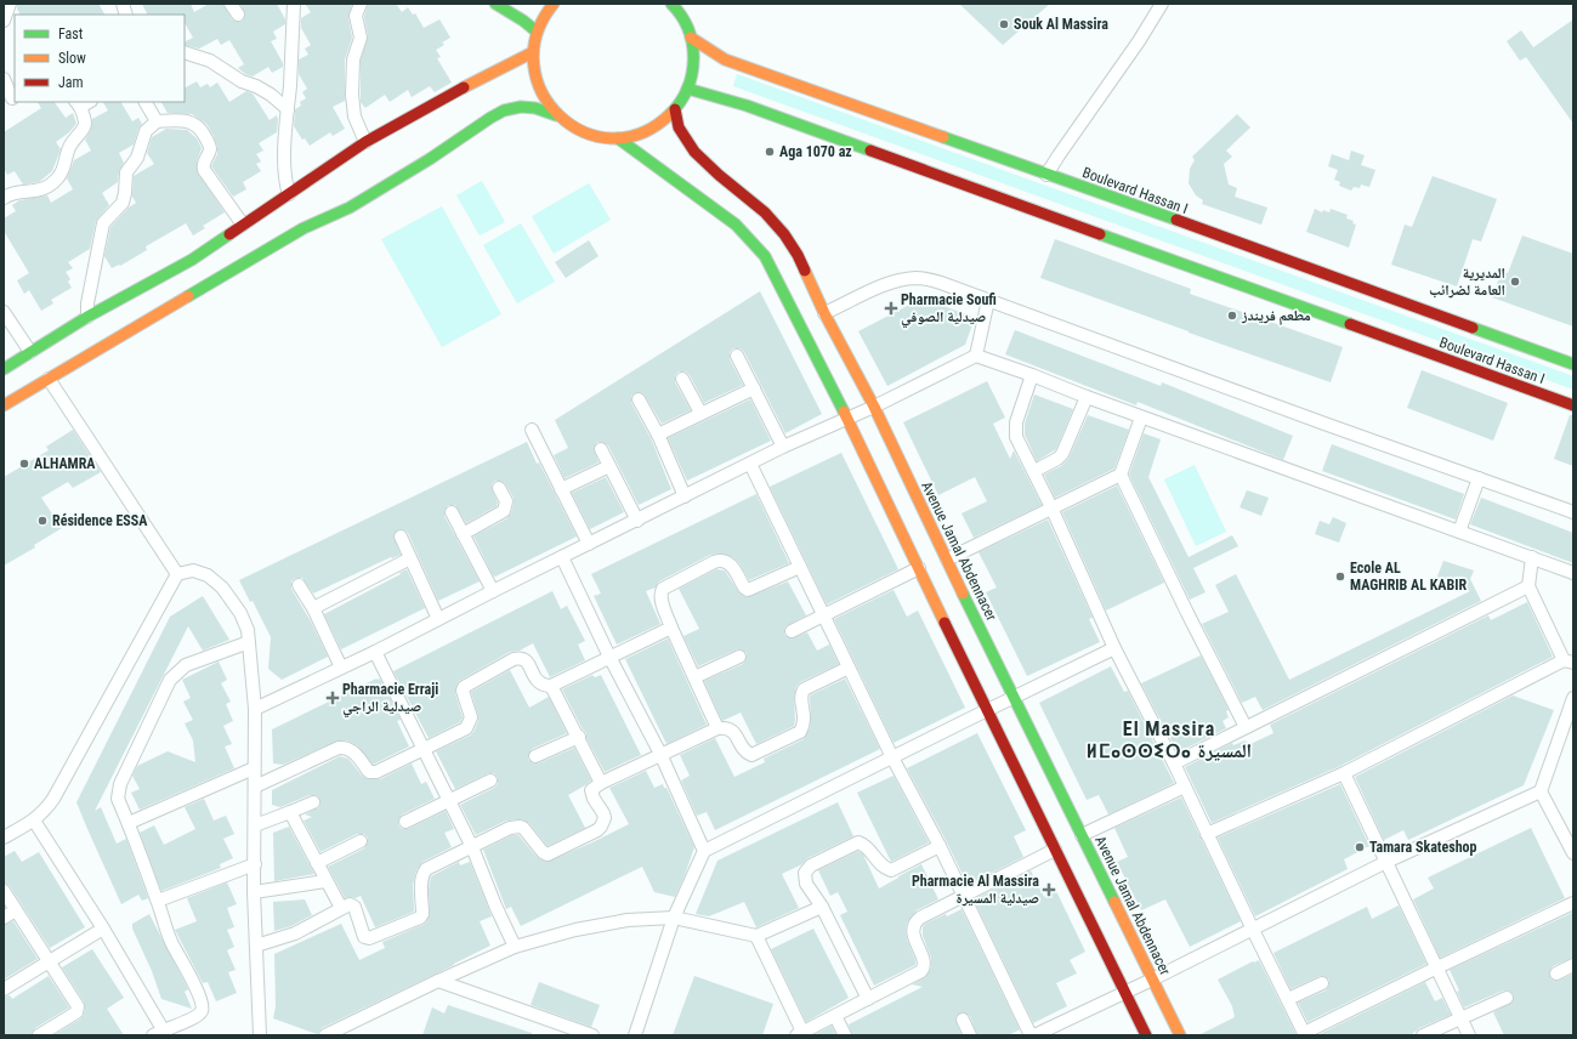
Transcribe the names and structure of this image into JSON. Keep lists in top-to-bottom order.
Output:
{
  "streets": {
    "street": ["Boulevard Hassan I", "Avenue Jamal Abdennacer"]
  },
  "districts": ["El Massira ⵍⵎⴰⵙⵙⵉⵔⴰ المسيرة"],
  "places": {
    "other": [
      "Souk Al Massira",
      "Aga 1070 az",
      "المديرية العامة لضرائب",
      "مطعم فريندز",
      "ALHAMRA",
      "Résidence ESSA",
      "Ecole AL MAGHRIB AL KABIR",
      "Tamara Skateshop"
    ],
    "health": ["Pharmacie Soufi صيدلية الصوفي", "Pharmacie Erraji صيدلية الراجي", "Pharmacie Al Massira صيدلية المسيرة"]
  },
  "legend": ["Fast", "Slow", "Jam"]
}
